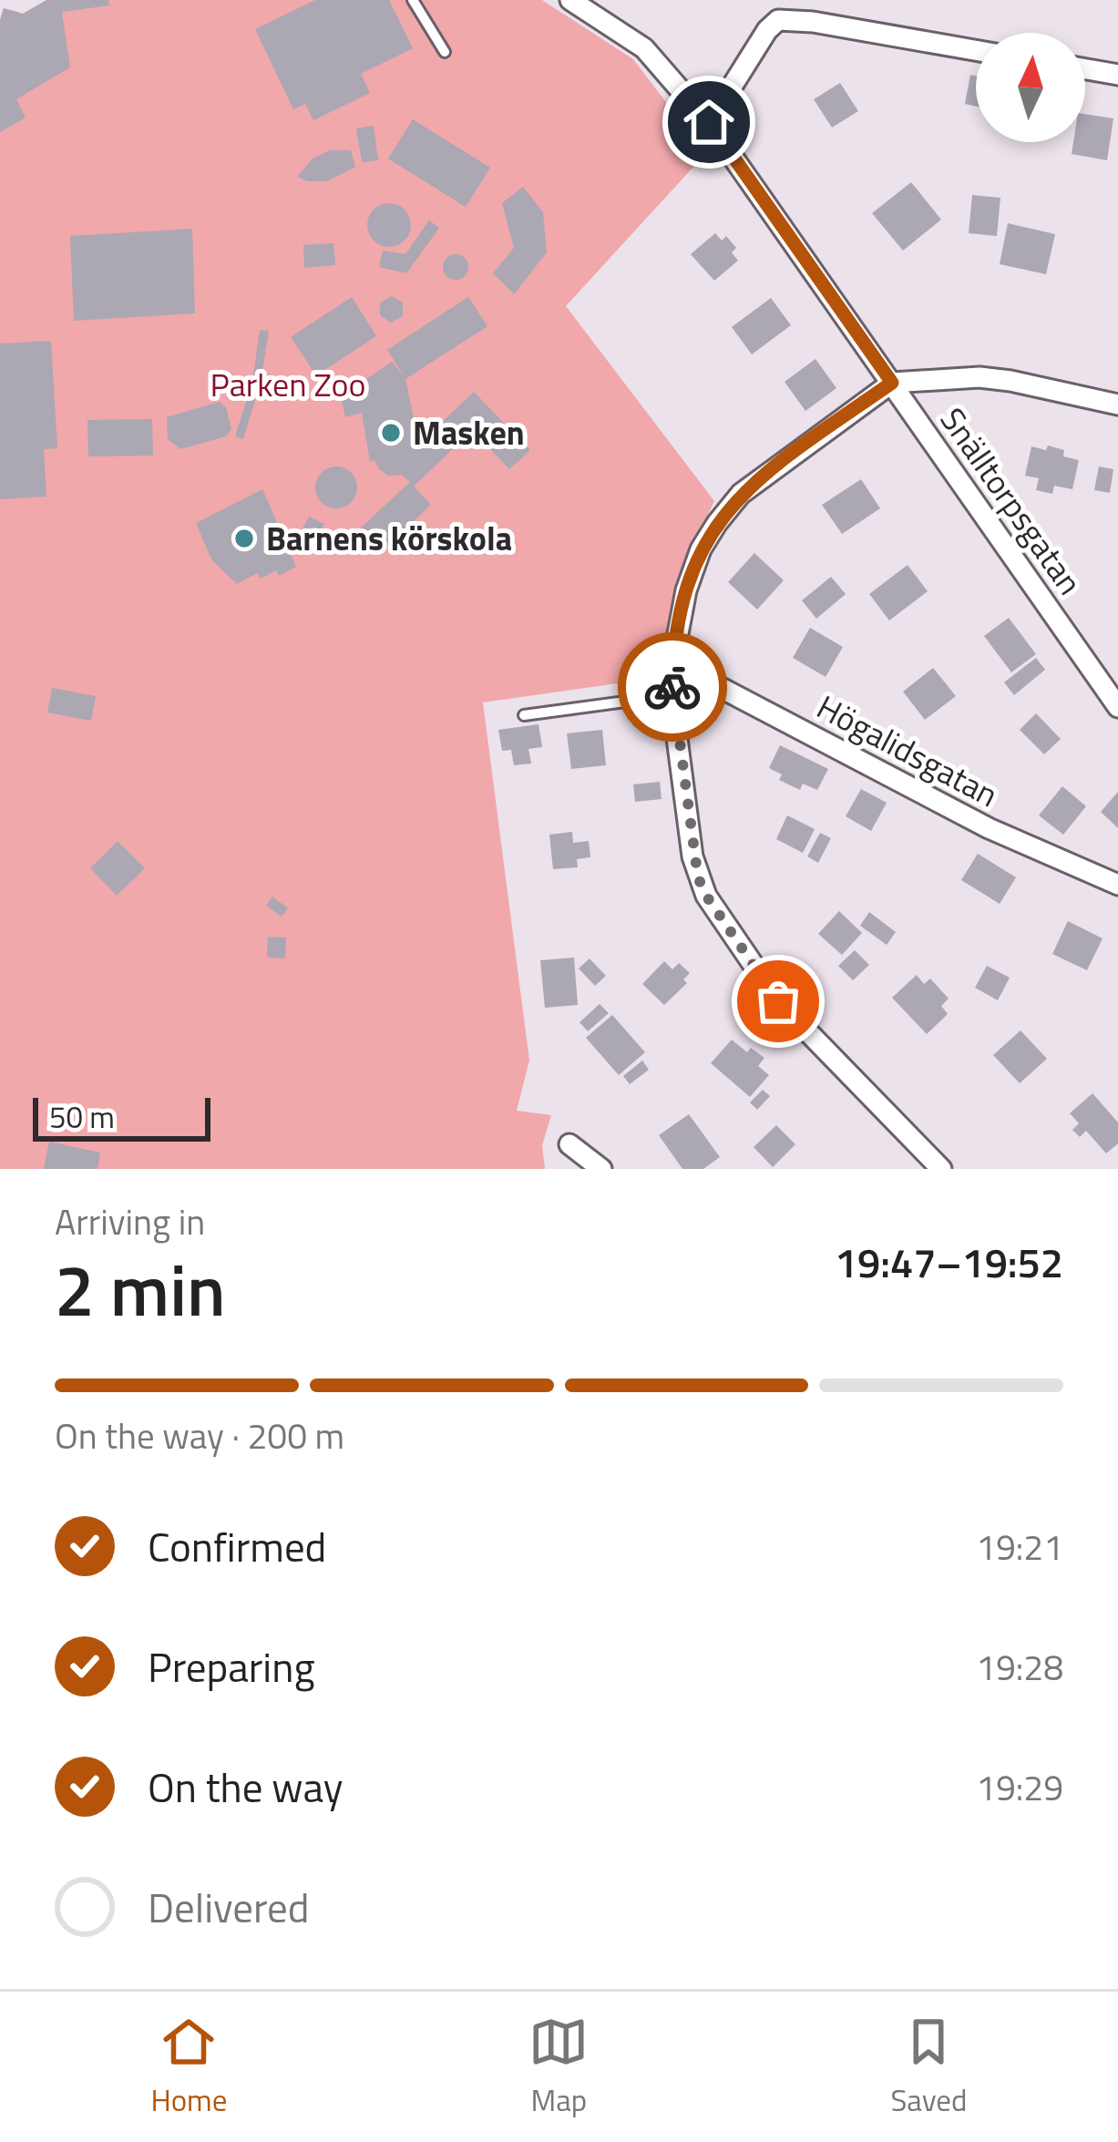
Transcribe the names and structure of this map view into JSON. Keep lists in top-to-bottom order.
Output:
{
  "streets": {
    "street": ["Snälltorpsgatan", "Högalidsgatan"]
  },
  "parks": ["Parken Zoo"],
  "places": ["Masken", "Barnens körskola"],
  "scale_bar": "50 m",
  "north": "top",
  "page": {
    "scale": "50 m",
    "heading": ["2 min", "Arriving in", "19:47–19:52"],
    "bar": "On the way · 200 m",
    "list": [
      ["Confirmed", "19:21"],
      ["Preparing", "19:28"],
      ["On the way", "19:29"],
      "Delivered"
    ],
    "tabs": ["Home", "Map", "Saved"]
  }
}
